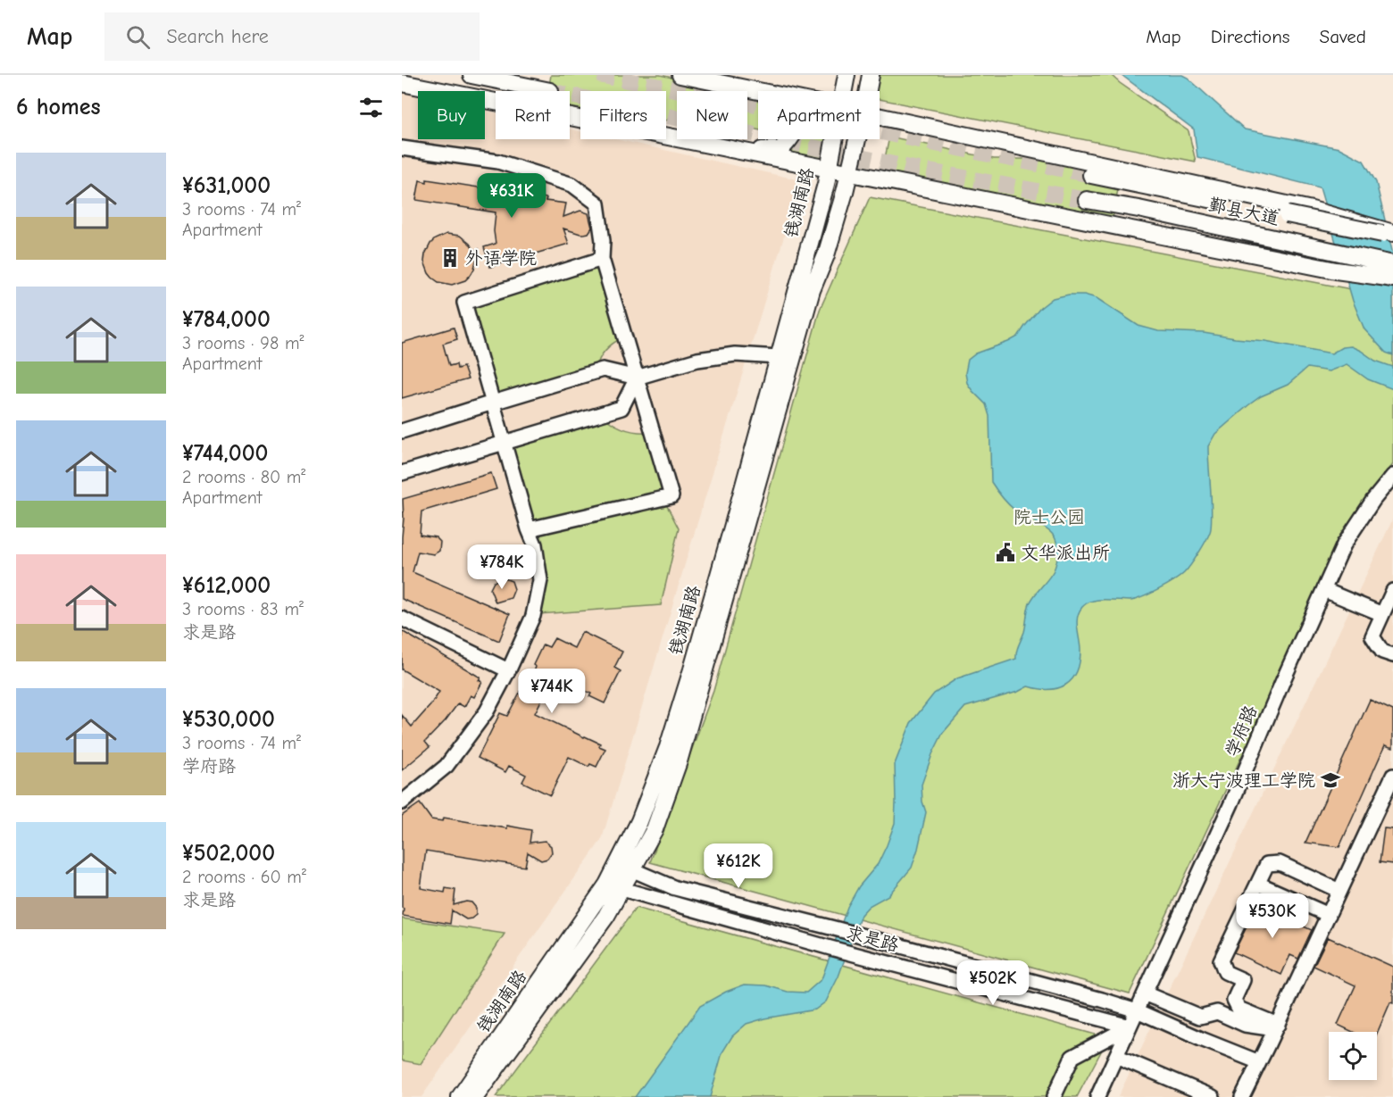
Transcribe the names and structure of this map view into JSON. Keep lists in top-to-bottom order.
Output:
{
  "streets": {
    "main road": ["钱湖南路", "鄞县大道"],
    "street": ["学府路", "求是路"]
  },
  "crossings": [
    ["钱湖南路", "求是路"],
    ["学府路", "求是路"]
  ],
  "parks": ["院士公园"],
  "places": {
    "building": ["外语学院"],
    "public building": ["文华派出所"],
    "school or university": ["浙大宁波理工学院"]
  },
  "page": {
    "header": "Map",
    "search": "Search here",
    "nav": ["Map", "Directions", "Saved"],
    "heading": "6 homes",
    "chip": [
      "Buy",
      "Rent",
      "Filters",
      "New",
      "Apartment"
    ],
    "list": [
      {
        "name": "¥631,000",
        "note": "3 rooms · 74 m² · Apartment"
      },
      {
        "name": "¥784,000",
        "note": "3 rooms · 98 m² · Apartment"
      },
      {
        "name": "¥744,000",
        "note": "2 rooms · 80 m² · Apartment"
      },
      {
        "name": "¥612,000",
        "note": "3 rooms · 83 m² · 求是路"
      },
      {
        "name": "¥530,000",
        "note": "3 rooms · 74 m² · 学府路"
      },
      {
        "name": "¥502,000",
        "note": "2 rooms · 60 m² · 求是路"
      }
    ],
    "price": [
      "¥631K",
      "¥784K",
      "¥744K",
      "¥612K",
      "¥530K",
      "¥502K"
    ]
  }
}
